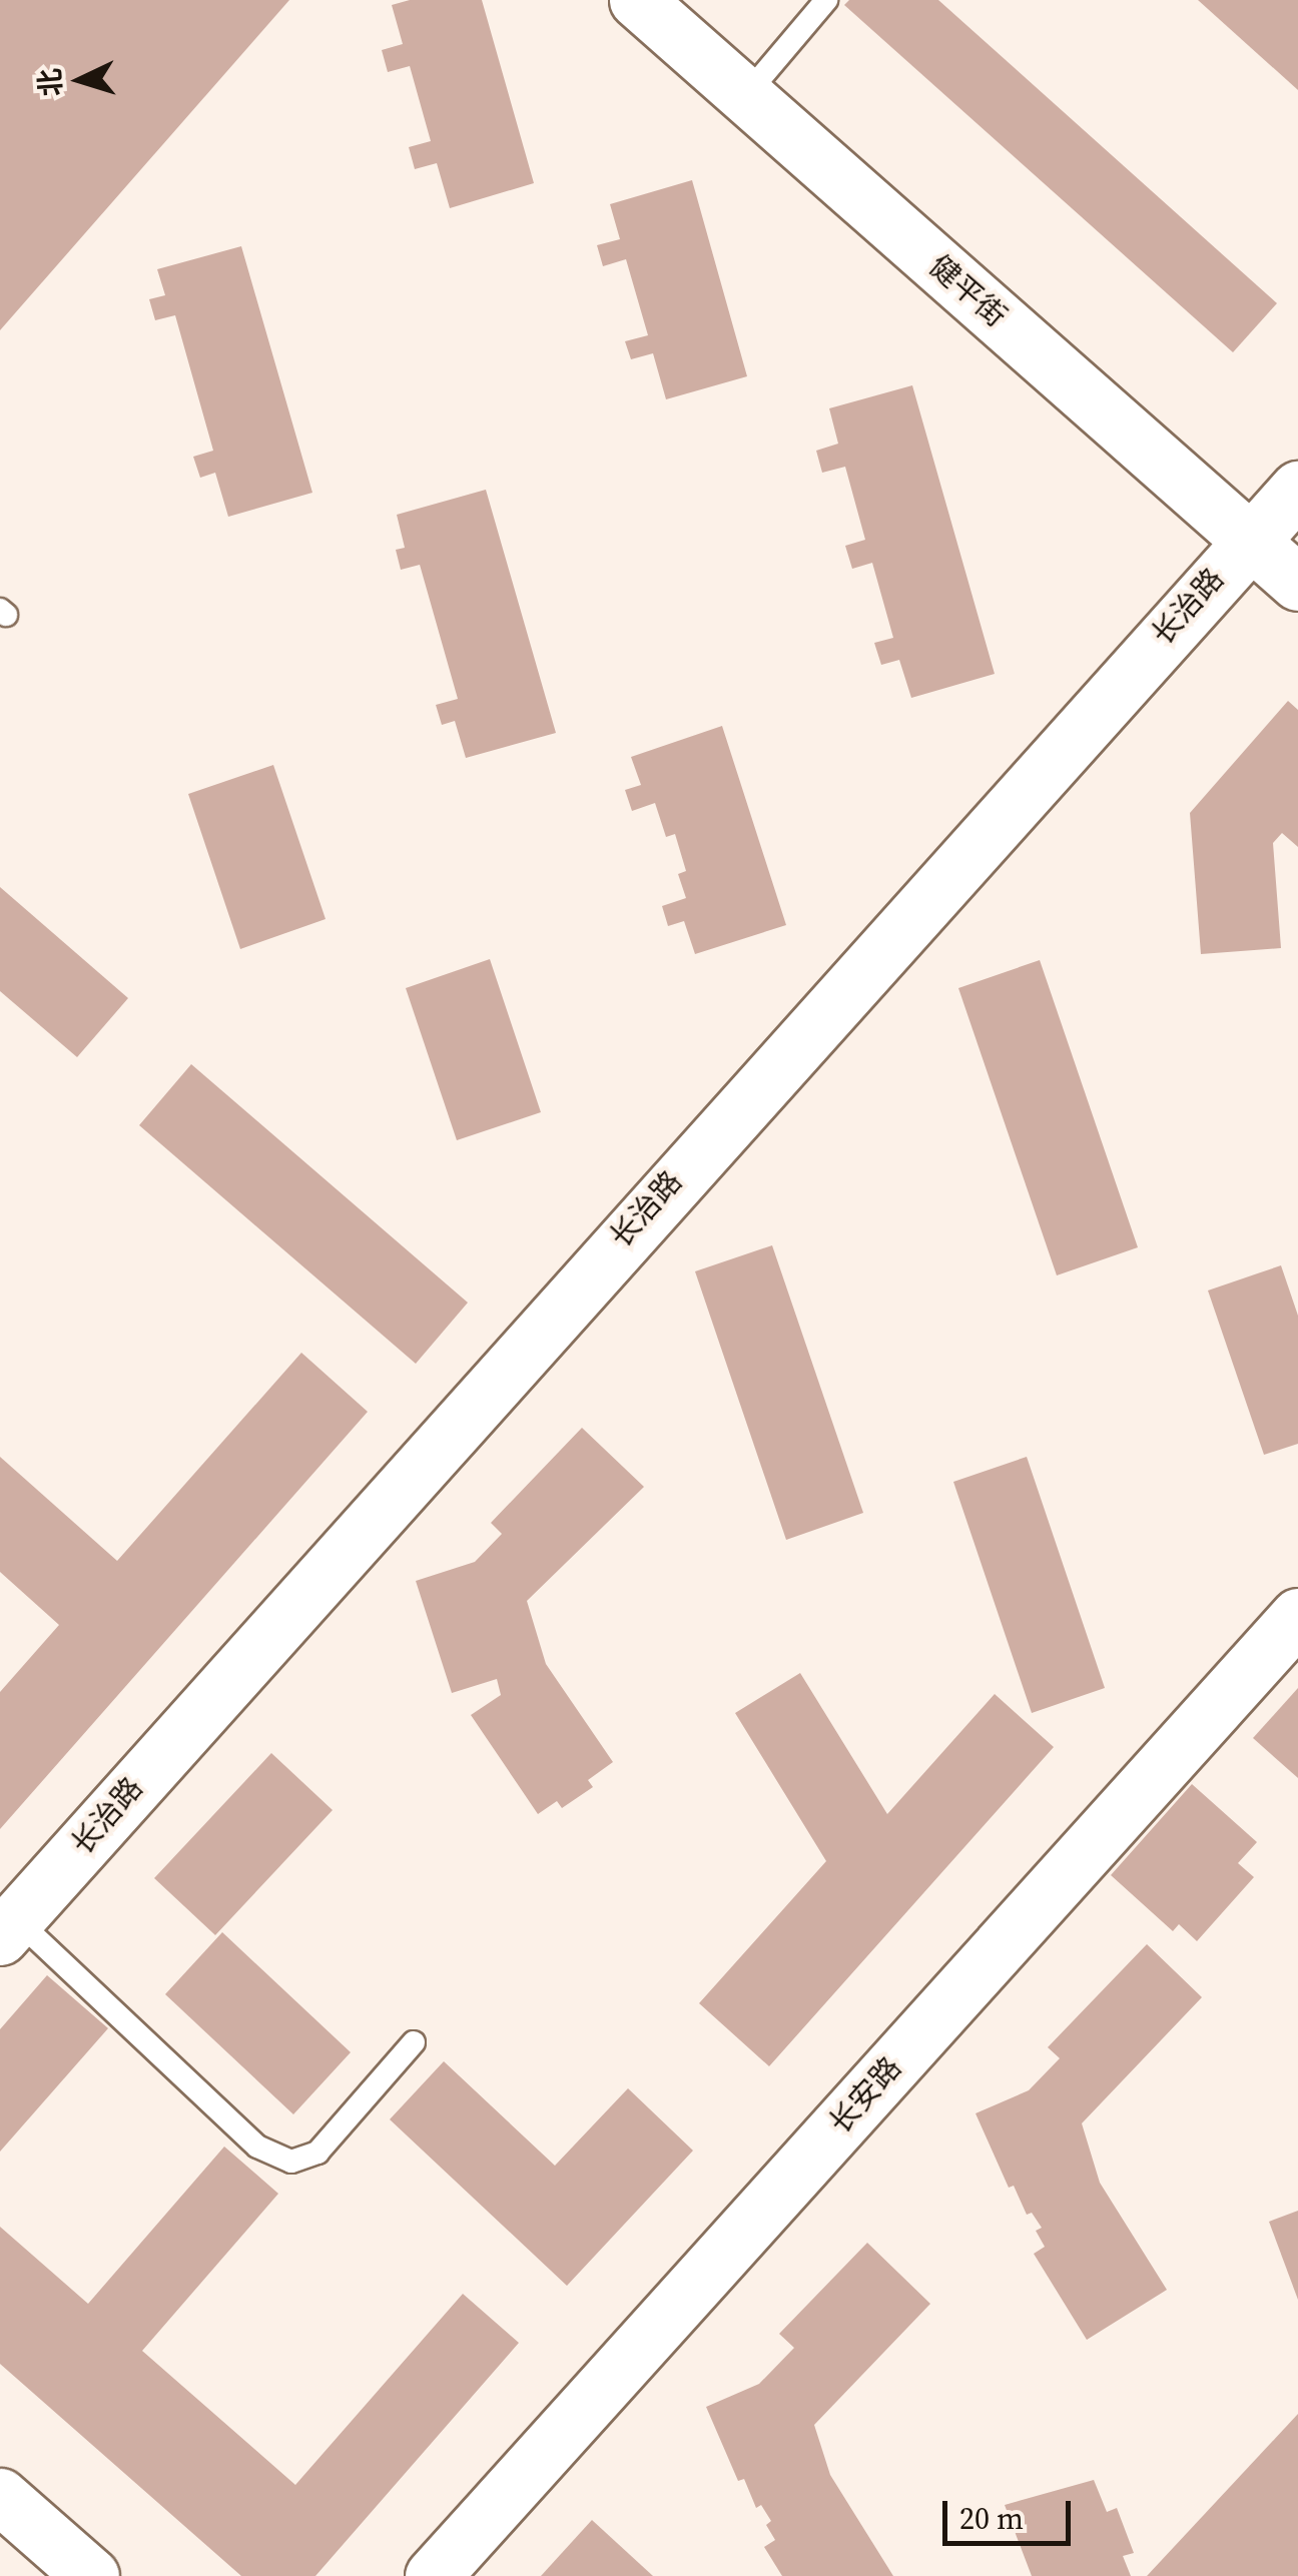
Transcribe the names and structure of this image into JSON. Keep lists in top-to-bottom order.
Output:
{
  "streets": {
    "street": ["健平街", "长治路", "长安路"]
  },
  "crossings": [
    ["健平街", "长治路"]
  ],
  "scale_bar": "20 m",
  "north": "left"
}
